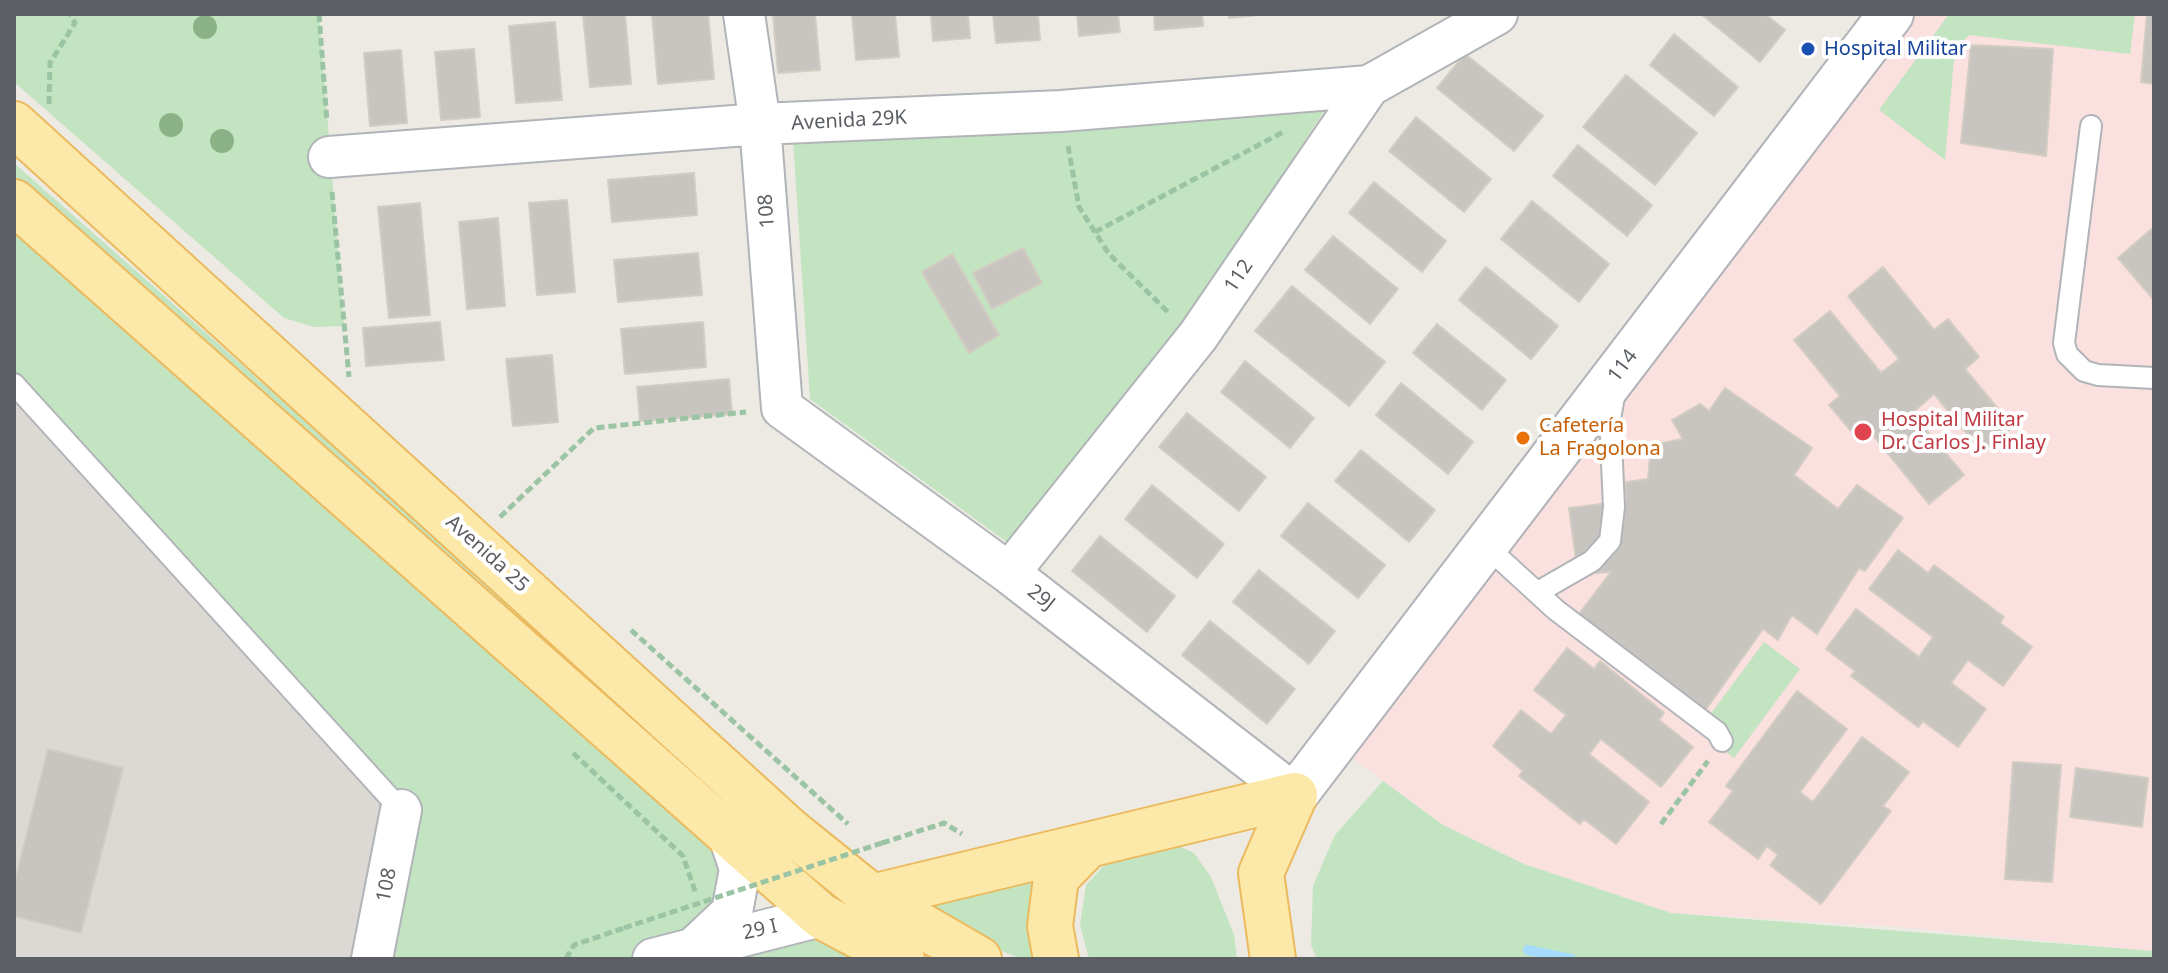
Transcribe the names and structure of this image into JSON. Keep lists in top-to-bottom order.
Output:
{
  "streets": {
    "main road": ["114", "Avenida 25"],
    "street": [
      "Avenida 29K",
      "108",
      "112",
      "29J",
      "29 I"
    ]
  },
  "crossings": [
    ["Avenida 29K", "108"],
    ["Avenida 29K", "112"],
    ["108", "29J"],
    ["112", "29J"],
    ["114", "29J"]
  ],
  "places": ["Hospital Militar", "Hospital Militar Dr. Carlos J. Finlay", "Cafetería La Fragolona"]
}
